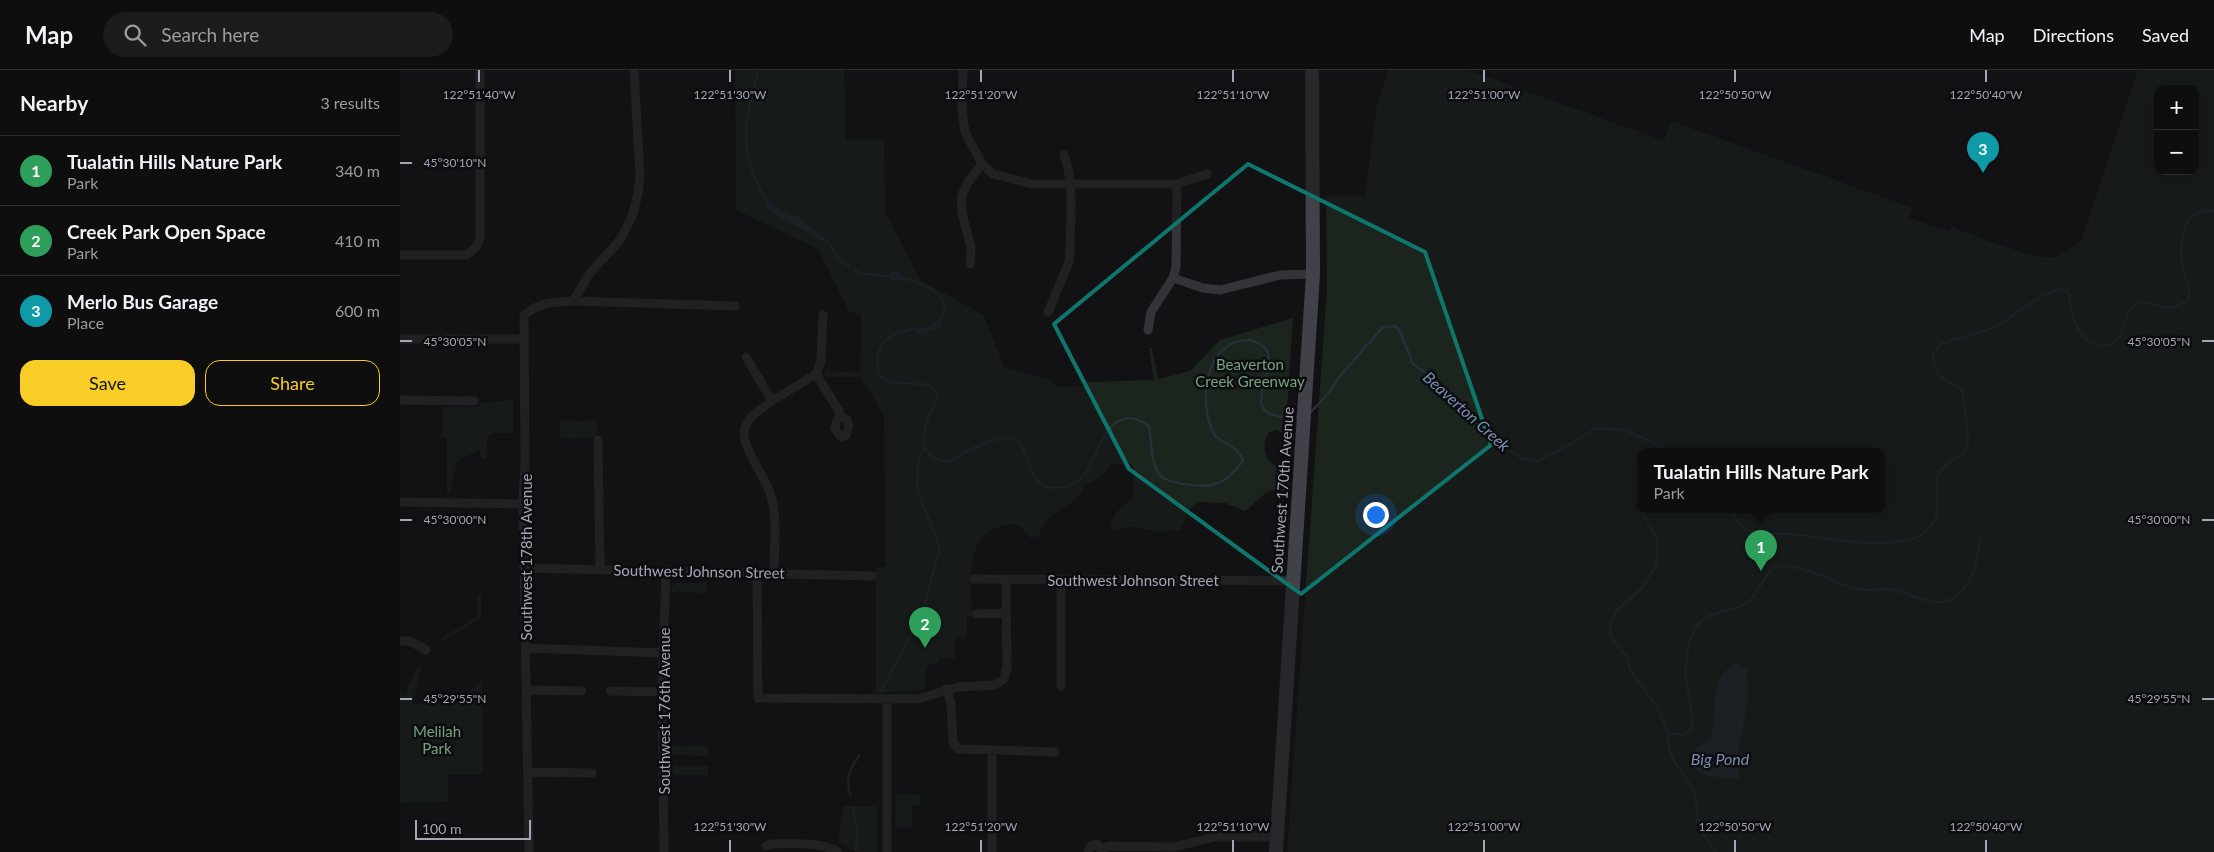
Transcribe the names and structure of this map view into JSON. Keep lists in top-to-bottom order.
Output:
{
  "streets": {
    "main road": ["Southwest 170th Avenue"],
    "street": ["Southwest 178th Avenue", "Southwest Johnson Street", "Southwest 176th Avenue"]
  },
  "crossings": [
    ["Southwest 170th Avenue", "Southwest Johnson Street"],
    ["Southwest 178th Avenue", "Southwest Johnson Street"],
    ["Southwest Johnson Street", "Southwest 176th Avenue"]
  ],
  "water": ["Beaverton Creek", "Big Pond"],
  "parks": ["Beaverton Creek Greenway", "Melilah Park"],
  "scale_bar": "100 m",
  "page": {
    "header": "Map",
    "search": "Search here",
    "nav": ["Map", "Directions", "Saved"],
    "heading": ["Nearby", "3 results"],
    "map_buttons": ["+", "−"],
    "pins": ["3", "1", "2"],
    "list": [
      {
        "mark": "1",
        "name": "Tualatin Hills Nature Park",
        "note": "Park",
        "value": "340 m"
      },
      {
        "mark": "2",
        "name": "Creek Park Open Space",
        "note": "Park",
        "value": "410 m"
      },
      {
        "mark": "3",
        "name": "Merlo Bus Garage",
        "note": "Place",
        "value": "600 m"
      }
    ],
    "buttons": ["Save", "Share"],
    "popup": ["Tualatin Hills Nature Park", "Park"],
    "scale": "100 m"
  },
  "coordinates": [
    "122°51'40\"W",
    "122°51'30\"W",
    "122°51'20\"W",
    "122°51'10\"W",
    "122°51'00\"W",
    "122°50'50\"W",
    "122°50'40\"W",
    "45°30'10\"N",
    "45°30'05\"N",
    "45°30'00\"N",
    "45°29'55\"N"
  ]
}
